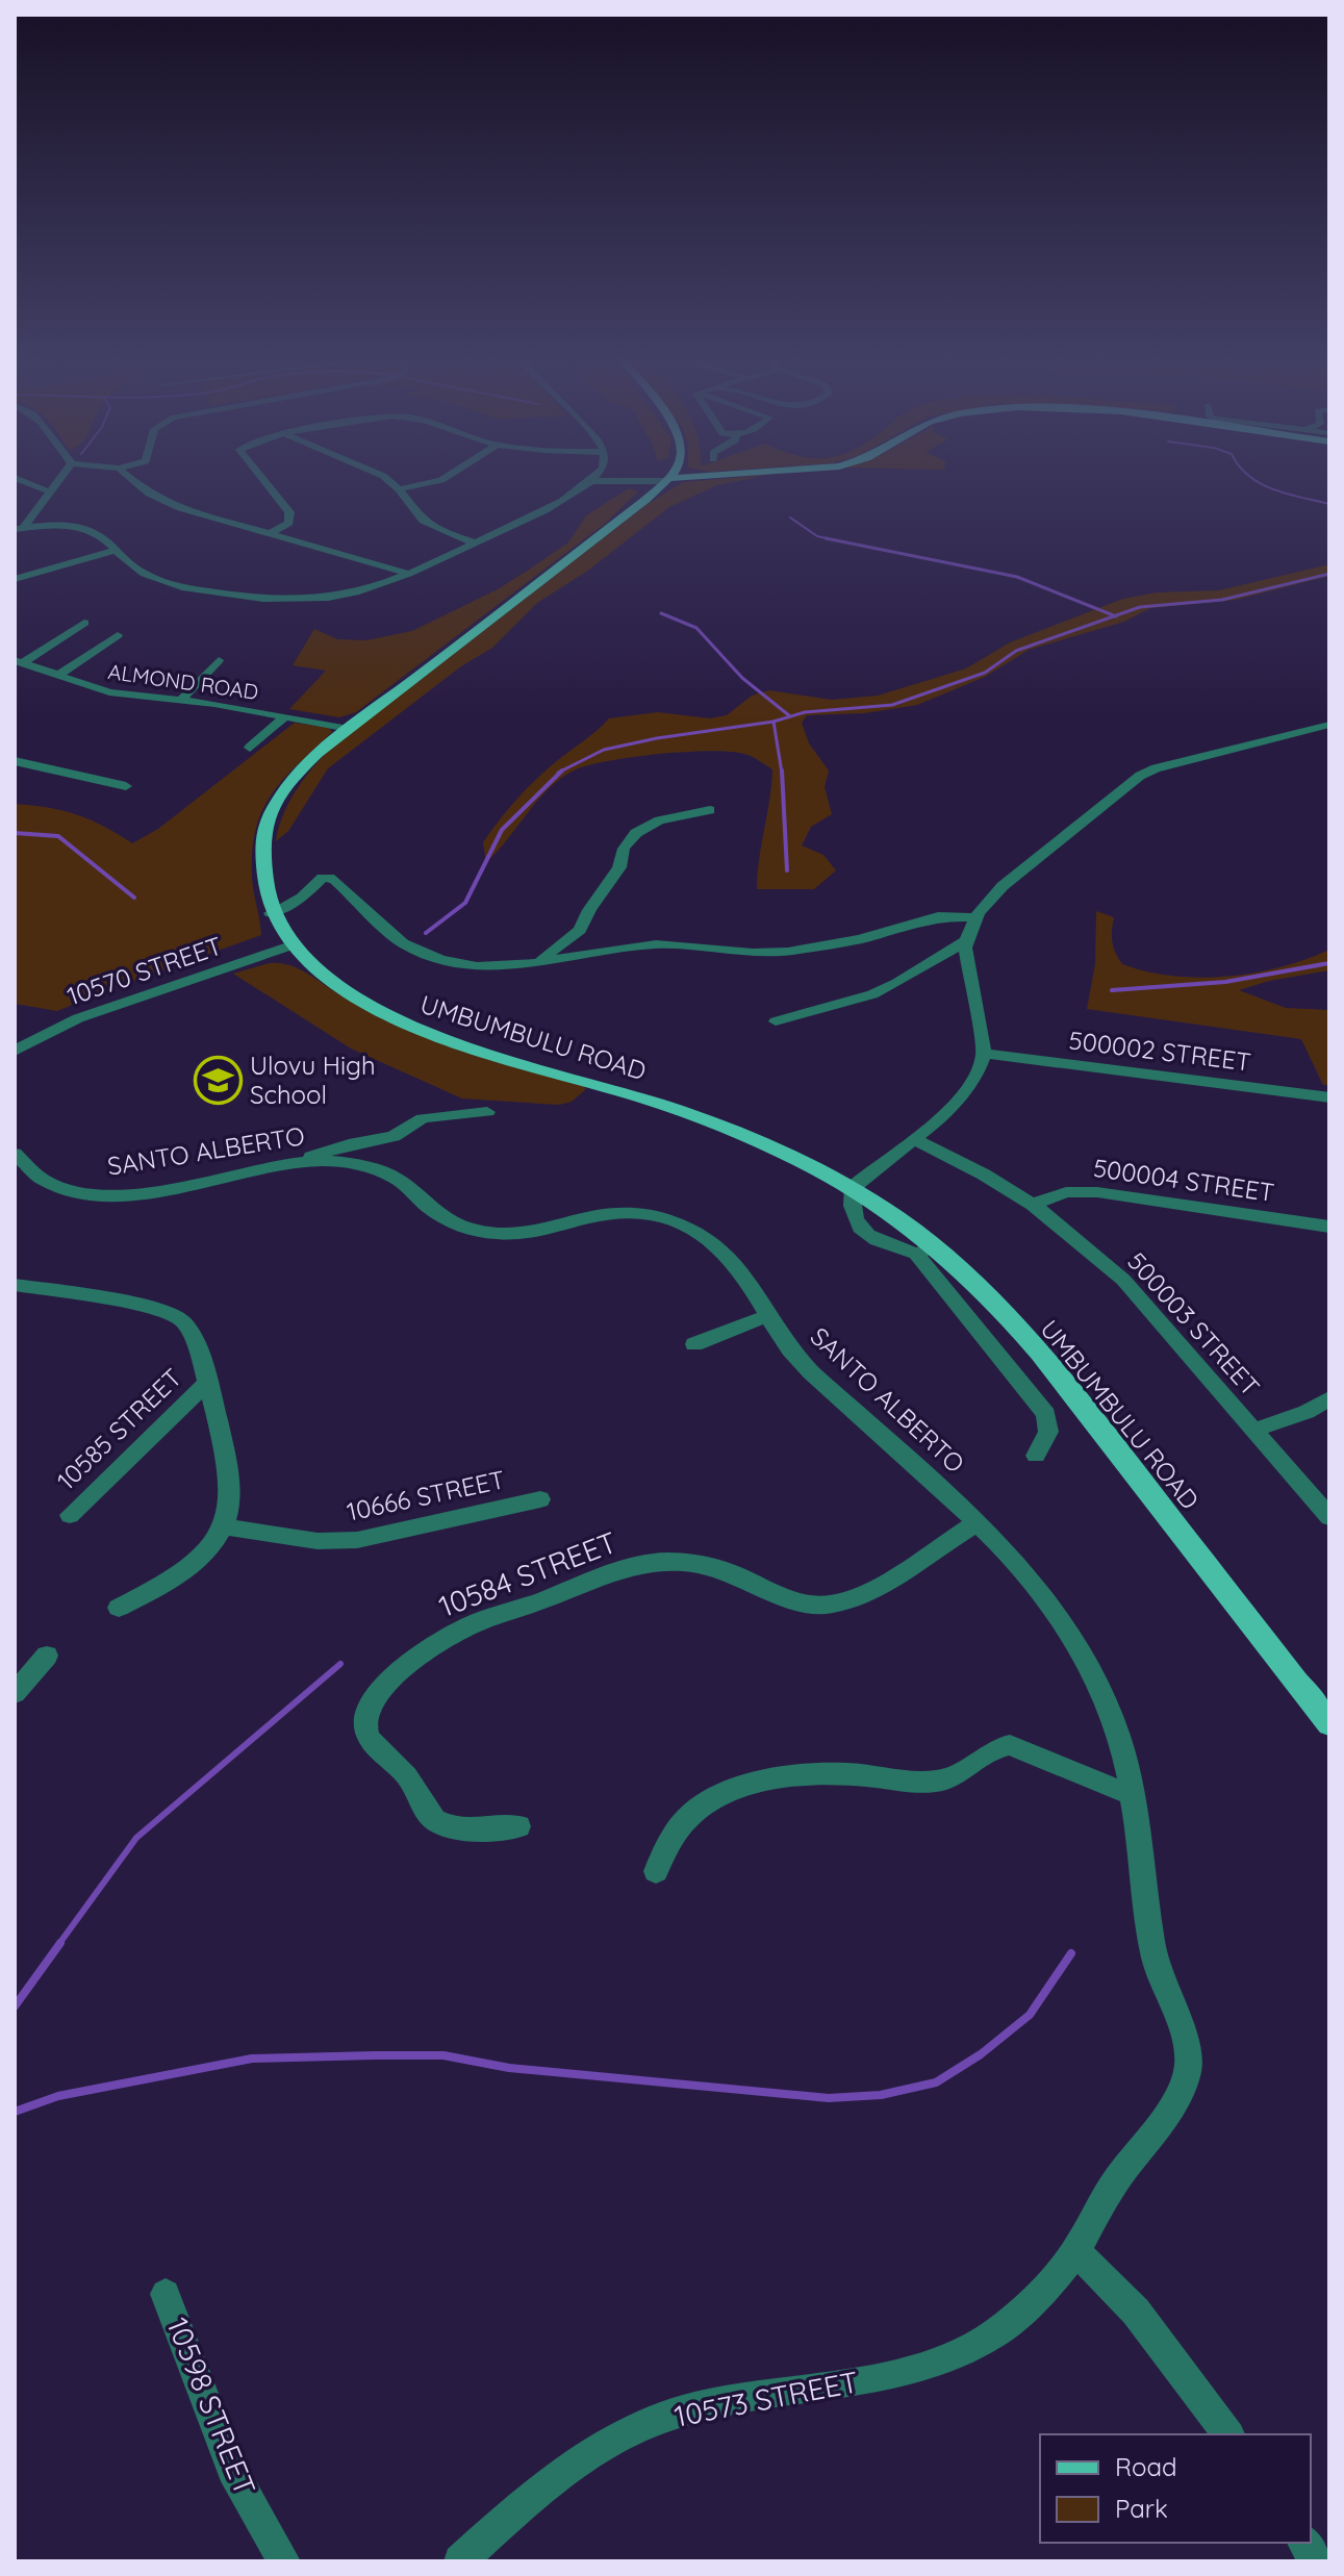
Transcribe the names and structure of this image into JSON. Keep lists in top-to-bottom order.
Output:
{
  "streets": {
    "main road": ["UMBUMBULU ROAD"],
    "street": [
      "ALMOND ROAD",
      "10570 STREET",
      "500002 STREET",
      "SANTO ALBERTO",
      "500004 STREET",
      "500003 STREET",
      "10585 STREET",
      "10666 STREET",
      "10584 STREET",
      "10573 STREET",
      "10598 STREET"
    ]
  },
  "crossings": [
    ["ALMOND ROAD", "UMBUMBULU ROAD"],
    ["10570 STREET", "UMBUMBULU ROAD"],
    ["SANTO ALBERTO", "10584 STREET"],
    ["SANTO ALBERTO", "10573 STREET"],
    ["500004 STREET", "500003 STREET"]
  ],
  "places": {
    "school or university": ["Ulovu High School"]
  },
  "legend": ["Road", "Park"]
}
